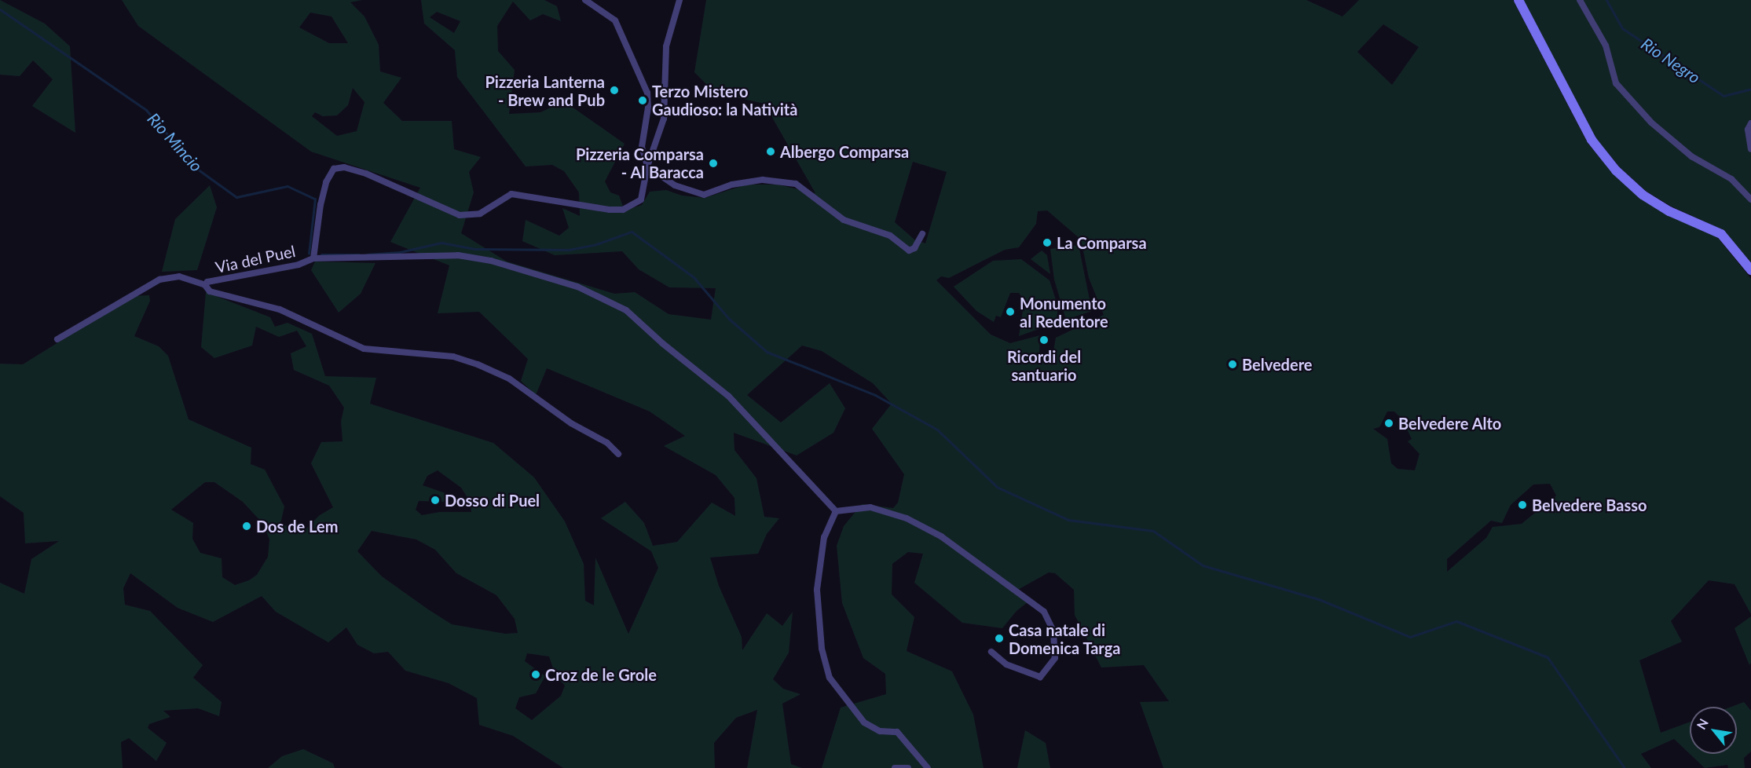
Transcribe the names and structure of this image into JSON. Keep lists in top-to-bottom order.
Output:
{
  "streets": {
    "street": ["Via del Puel"]
  },
  "water": ["Rio Negro", "Rio Mincio"],
  "places": [
    "Pizzeria Lanterna - Brew and Pub",
    "Terzo Mistero Gaudioso: la Natività",
    "Albergo Comparsa",
    "Pizzeria Comparsa - Al Baracca",
    "La Comparsa",
    "Monumento al Redentore",
    "Ricordi del santuario",
    "Belvedere",
    "Belvedere Alto",
    "Dosso di Puel",
    "Belvedere Basso",
    "Dos de Lem",
    "Casa natale di Domenica Targa",
    "Croz de le Grole"
  ],
  "north": "top left"
}
